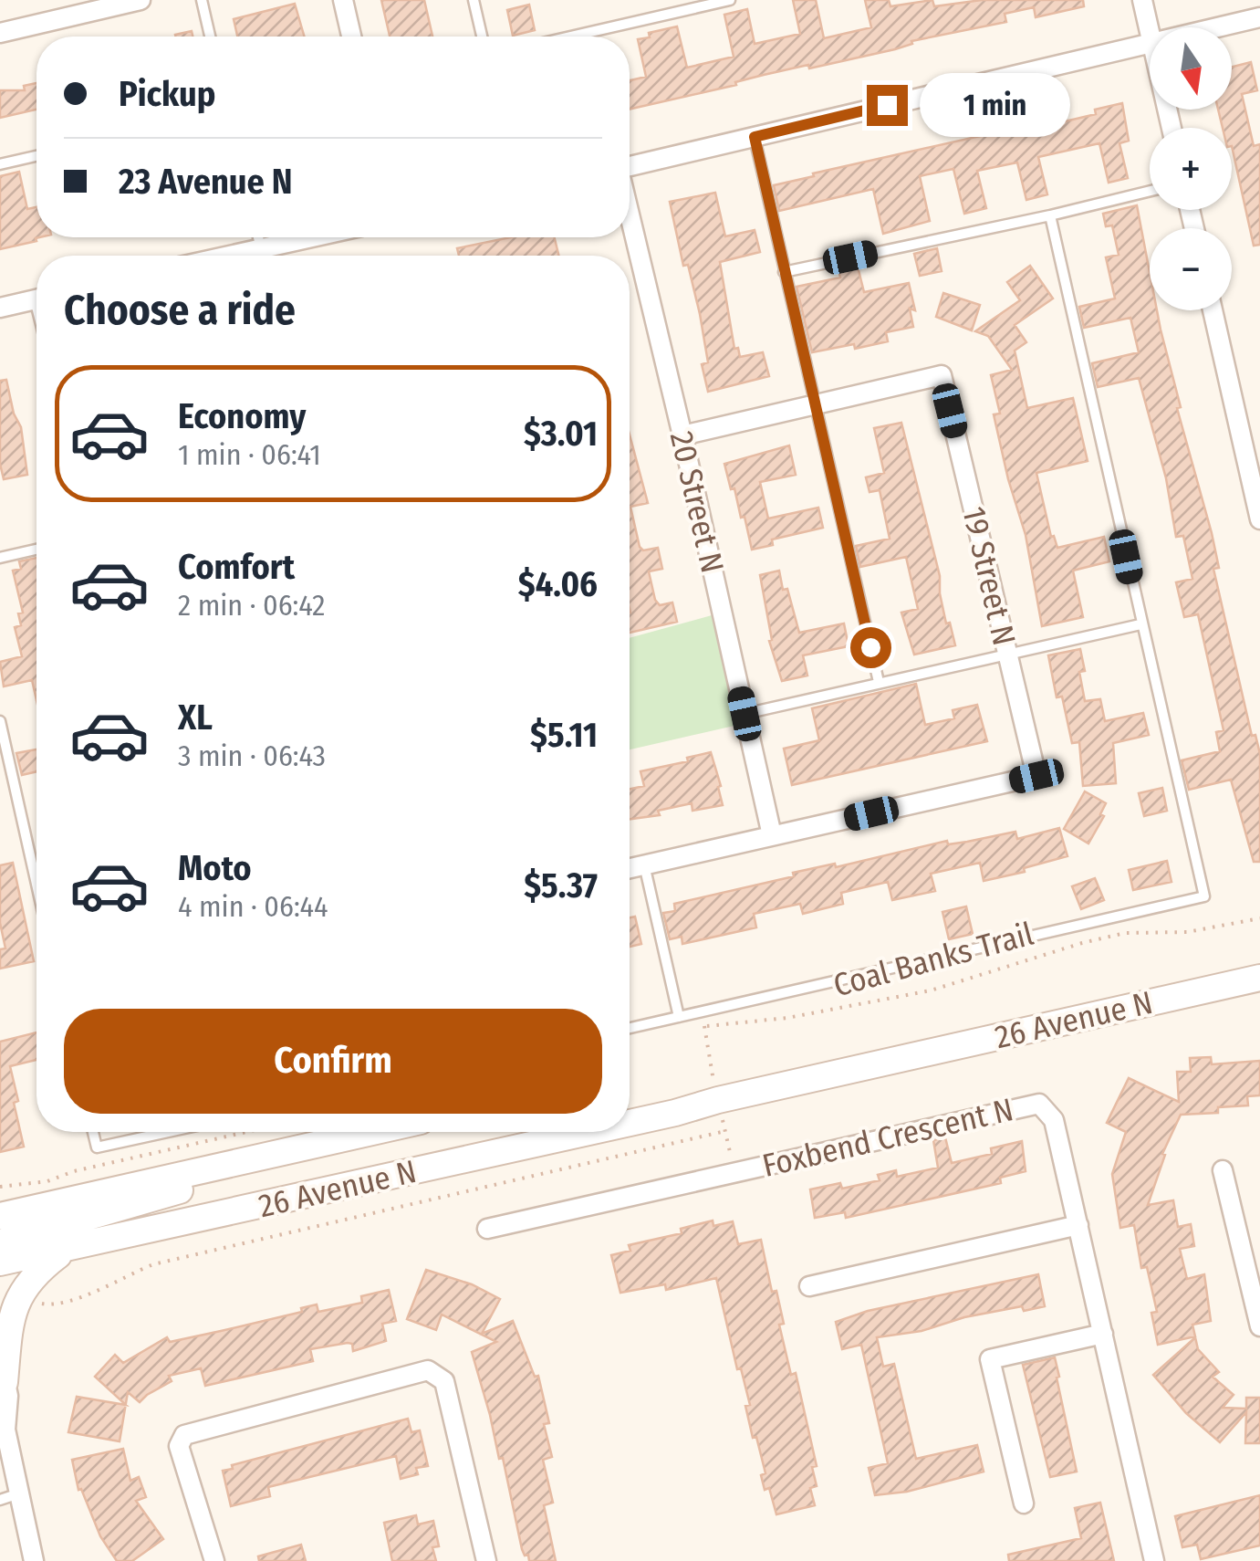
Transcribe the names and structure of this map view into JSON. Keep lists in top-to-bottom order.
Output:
{
  "streets": {
    "main road": ["26 Avenue N"],
    "street": ["20 Street N", "19 Street N", "Foxbend Crescent N"],
    "path": ["Coal Banks Trail"]
  },
  "crossings": [
    ["20 Street N", "19 Street N"]
  ],
  "north": "bottom",
  "page": {
    "map_buttons": ["+", "−"],
    "banner": ["Pickup", "23 Avenue N"],
    "bubble": "1 min",
    "heading": "Choose a ride",
    "list": [
      {
        "name": "Economy",
        "note": "1 min · 06:41",
        "value": "$3.01"
      },
      {
        "name": "Comfort",
        "note": "2 min · 06:42",
        "value": "$4.06"
      },
      {
        "name": "XL",
        "note": "3 min · 06:43",
        "value": "$5.11"
      },
      {
        "name": "Moto",
        "note": "4 min · 06:44",
        "value": "$5.37"
      }
    ],
    "buttons": "Confirm"
  }
}
